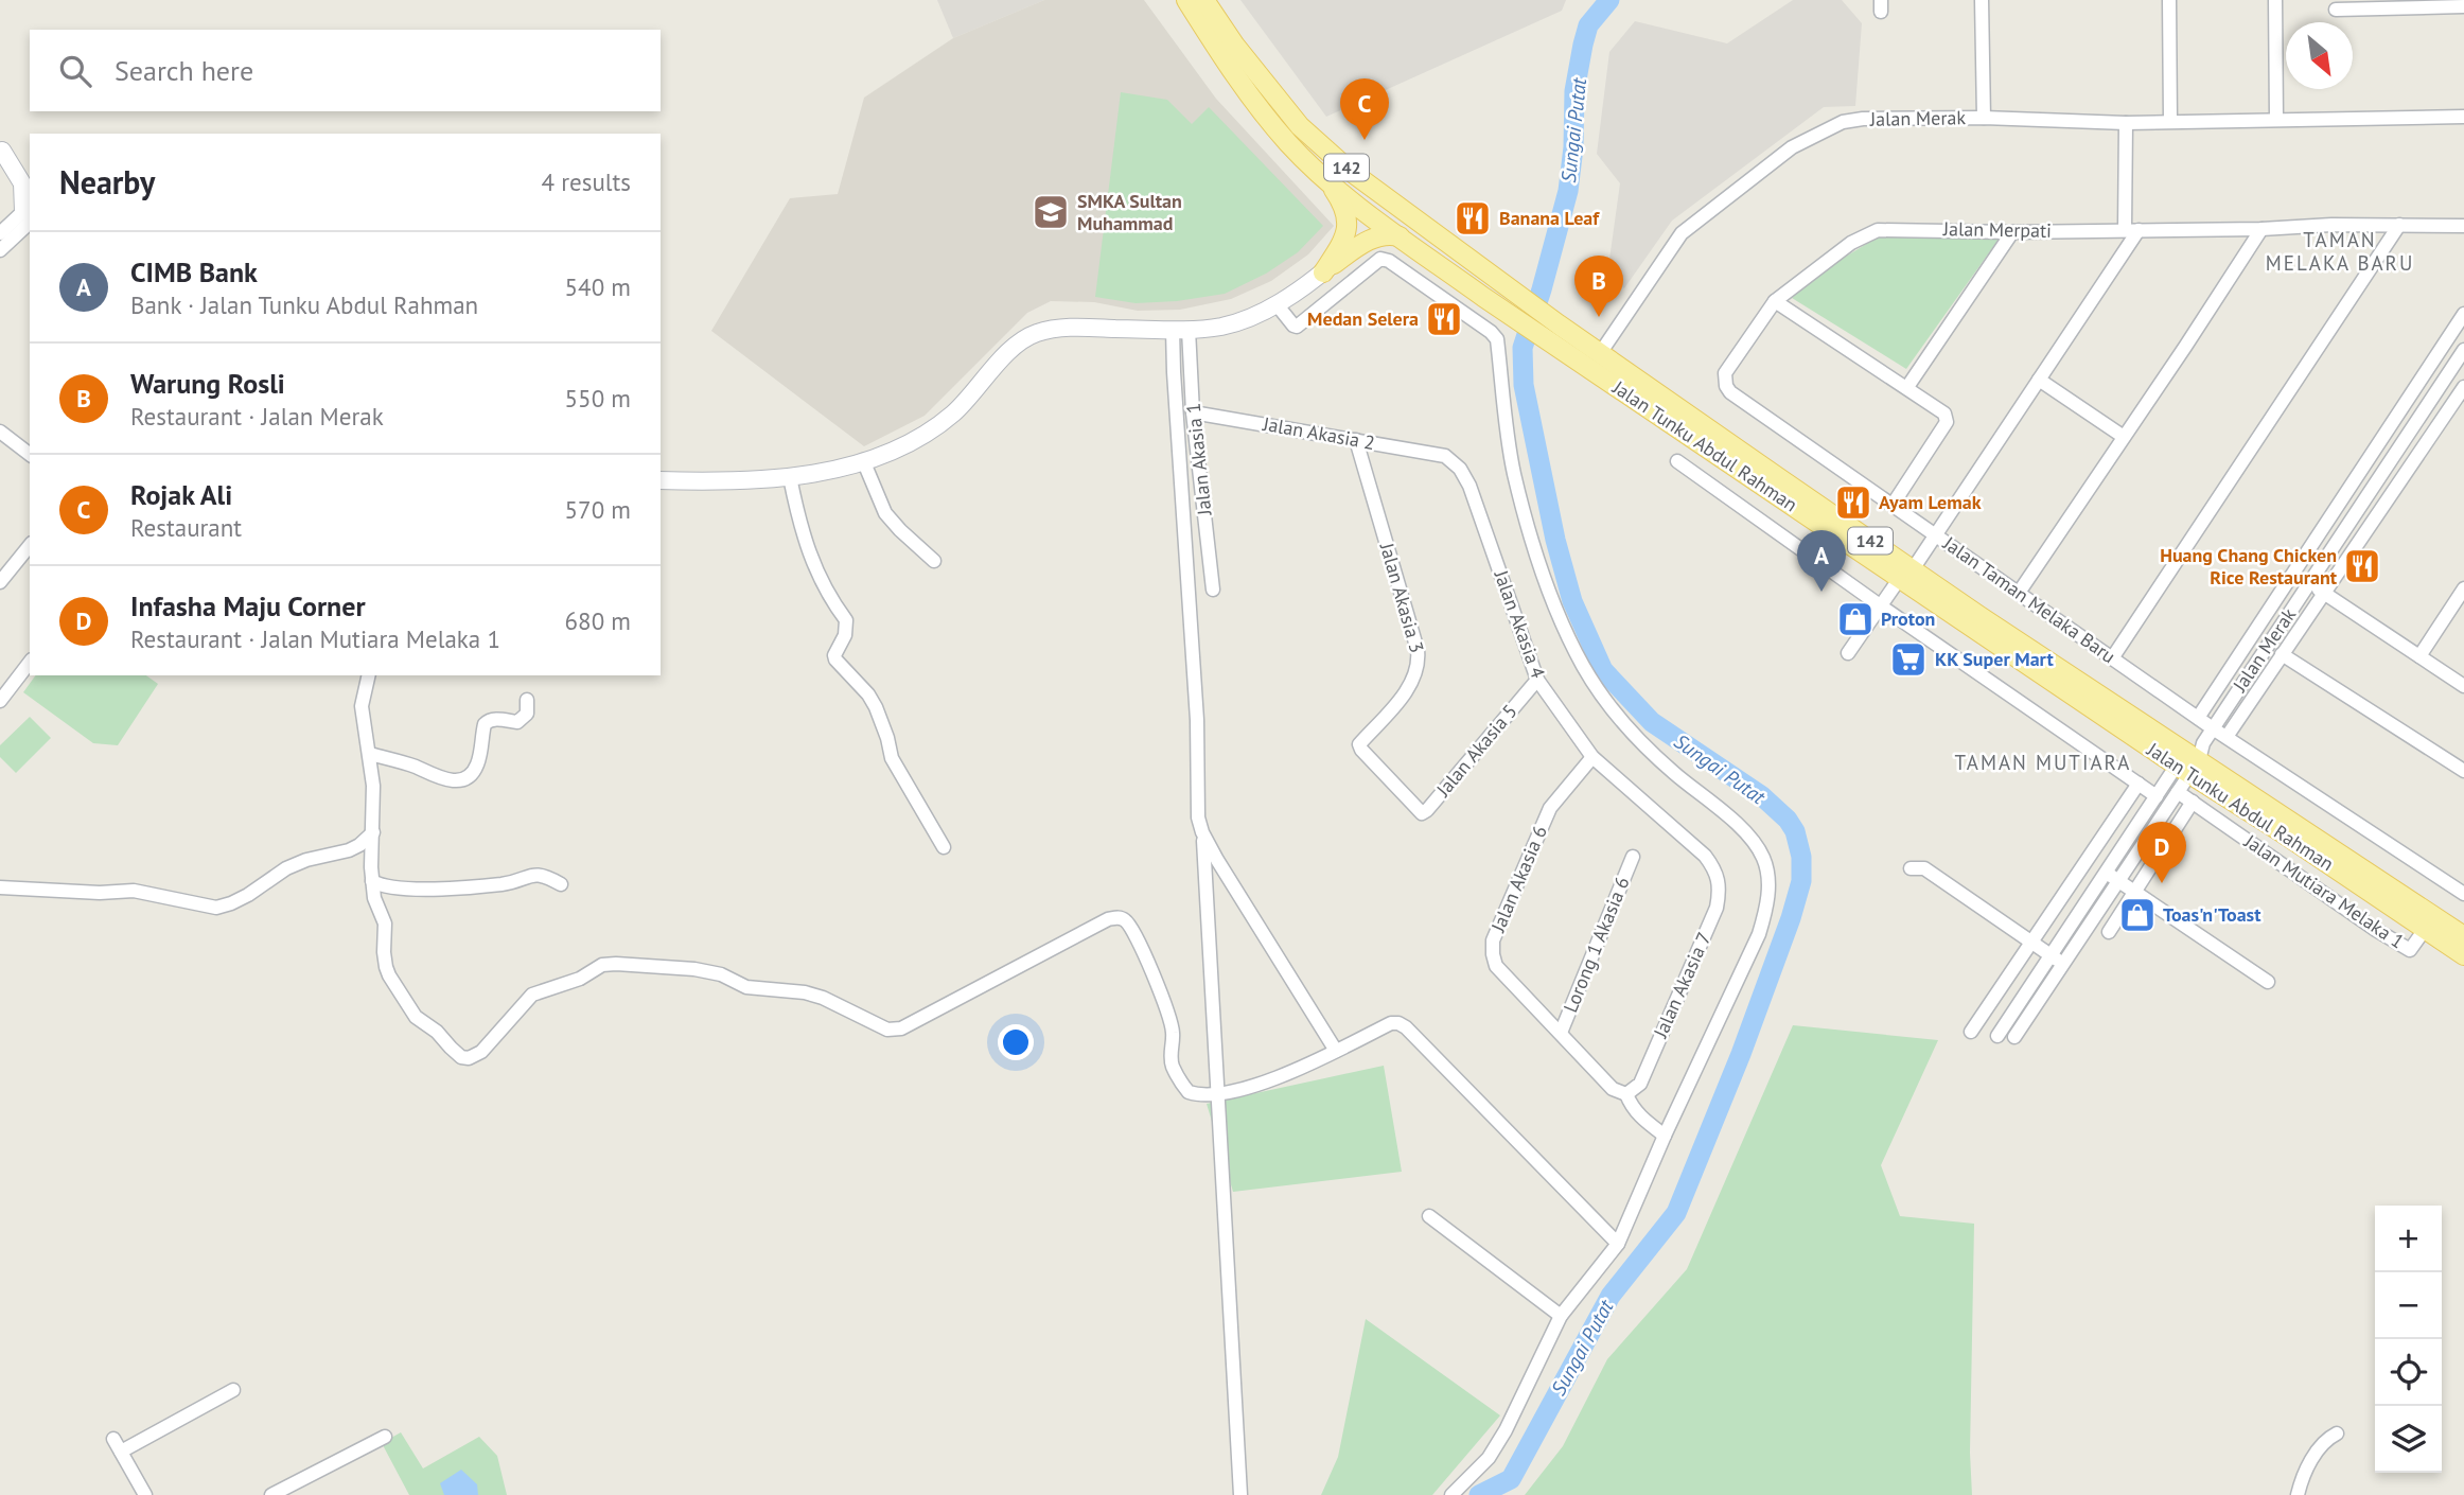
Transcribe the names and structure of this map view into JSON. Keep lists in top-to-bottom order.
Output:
{
  "streets": {
    "main road": ["142", "Jalan Tunku Abdul Rahman"],
    "street": [
      "Jalan Merak",
      "Jalan Merpati",
      "Jalan Akasia 2",
      "Jalan Akasia 1",
      "Jalan Akasia 3",
      "Jalan Taman Melaka Baru",
      "Jalan Akasia 4",
      "Jalan Akasia 5",
      "Jalan Akasia 6",
      "Jalan Mutiara Melaka 1",
      "Lorong 1 Akasia 6",
      "Jalan Akasia 7"
    ]
  },
  "crossings": [
    ["Jalan Merak", "Jalan Tunku Abdul Rahman"],
    ["Jalan Merak", "Jalan Taman Melaka Baru"],
    ["Jalan Merpati", "Jalan Taman Melaka Baru"],
    ["Jalan Akasia 2", "Jalan Akasia 1"],
    ["Jalan Akasia 2", "Jalan Akasia 3"],
    ["Jalan Akasia 2", "Jalan Akasia 4"],
    ["Jalan Tunku Abdul Rahman", "Jalan Mutiara Melaka 1"],
    ["Jalan Akasia 3", "Jalan Akasia 5"],
    ["Jalan Akasia 4", "Jalan Akasia 5"],
    ["Jalan Akasia 4", "Jalan Akasia 6"],
    ["Jalan Akasia 4", "Jalan Akasia 7"],
    ["Jalan Akasia 6", "Lorong 1 Akasia 6"],
    ["Jalan Akasia 6", "Jalan Akasia 7"]
  ],
  "districts": ["TAMAN MELAKA BARU", "TAMAN MUTIARA"],
  "water": ["Sungai Putat"],
  "places": {
    "school or university": ["SMKA Sultan Muhammad"],
    "restaurant": [
      "Banana Leaf",
      "Medan Selera",
      "Ayam Lemak",
      "Huang Chang Chicken Rice Restaurant"
    ],
    "shop": ["Proton", "Toas'n'Toast"],
    "supermarket": ["KK Super Mart"]
  },
  "north": "bottom right",
  "page": {
    "search": "Search here",
    "pins": [
      "C",
      "B",
      "A",
      "D"
    ],
    "heading": ["Nearby", "4 results"],
    "list": [
      {
        "mark": "A",
        "name": "CIMB Bank",
        "note": "Bank · Jalan Tunku Abdul Rahman",
        "value": "540 m"
      },
      {
        "mark": "B",
        "name": "Warung Rosli",
        "note": "Restaurant · Jalan Merak",
        "value": "550 m"
      },
      {
        "mark": "C",
        "name": "Rojak Ali",
        "note": "Restaurant",
        "value": "570 m"
      },
      {
        "mark": "D",
        "name": "Infasha Maju Corner",
        "note": "Restaurant · Jalan Mutiara Melaka 1",
        "value": "680 m"
      }
    ],
    "map_buttons": ["+", "−"]
  }
}
